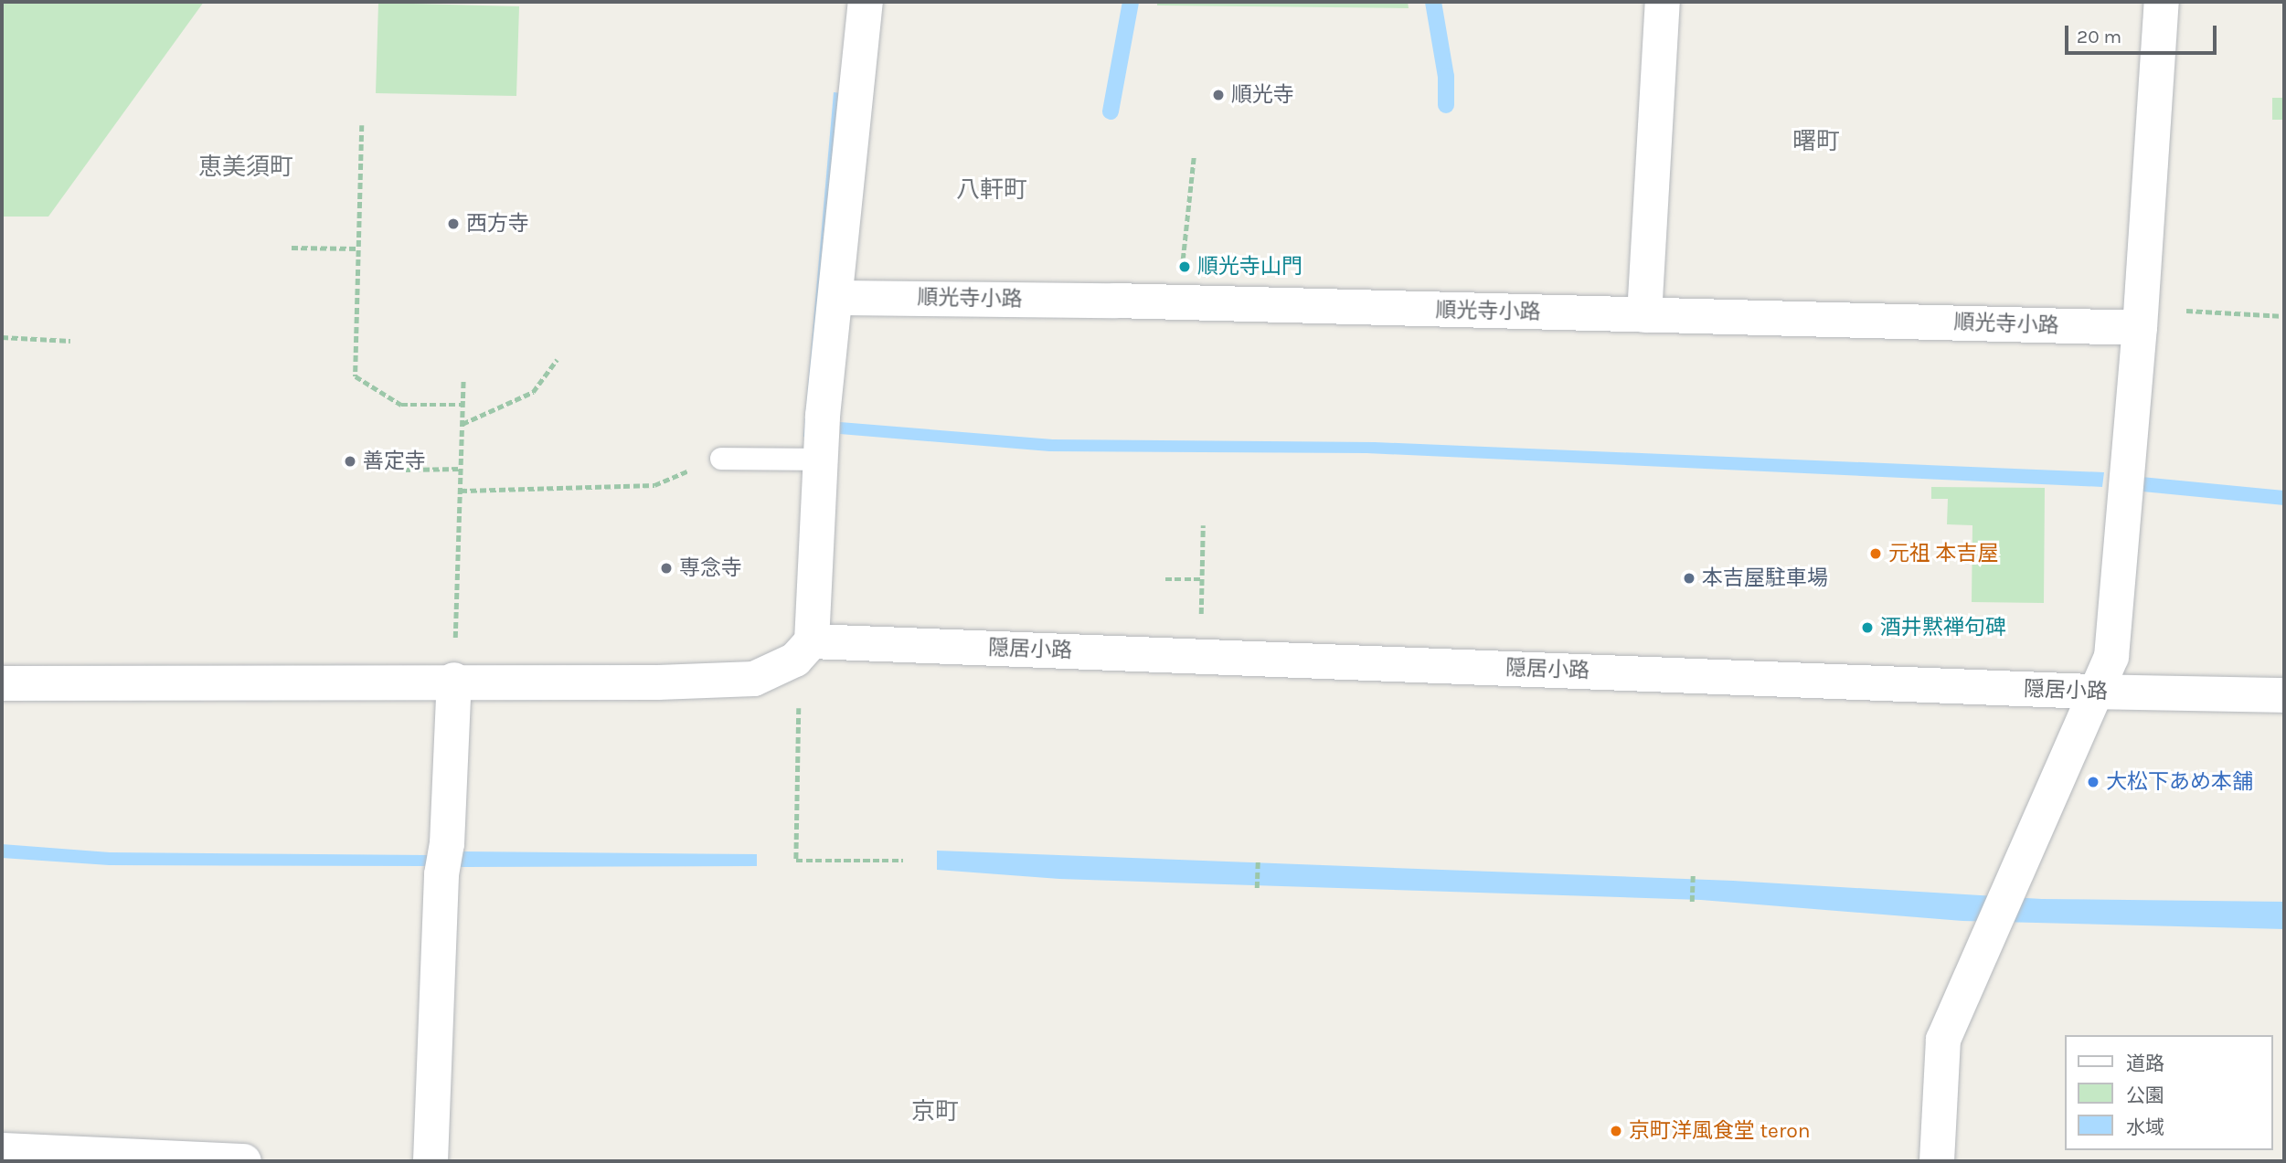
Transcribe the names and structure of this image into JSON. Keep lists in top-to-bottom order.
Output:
{
  "streets": {
    "street": ["順光寺小路", "隠居小路"]
  },
  "districts": [
    "曙町",
    "恵美須町",
    "八軒町",
    "京町"
  ],
  "places": [
    "順光寺",
    "西方寺",
    "順光寺山門",
    "善定寺",
    "元祖 本吉屋",
    "専念寺",
    "本吉屋駐車場",
    "酒井黙禅句碑",
    "大松下あめ本舗",
    "京町洋風食堂 teron"
  ],
  "legend": ["道路", "公園", "水域"],
  "scale_bar": "20 m"
}
